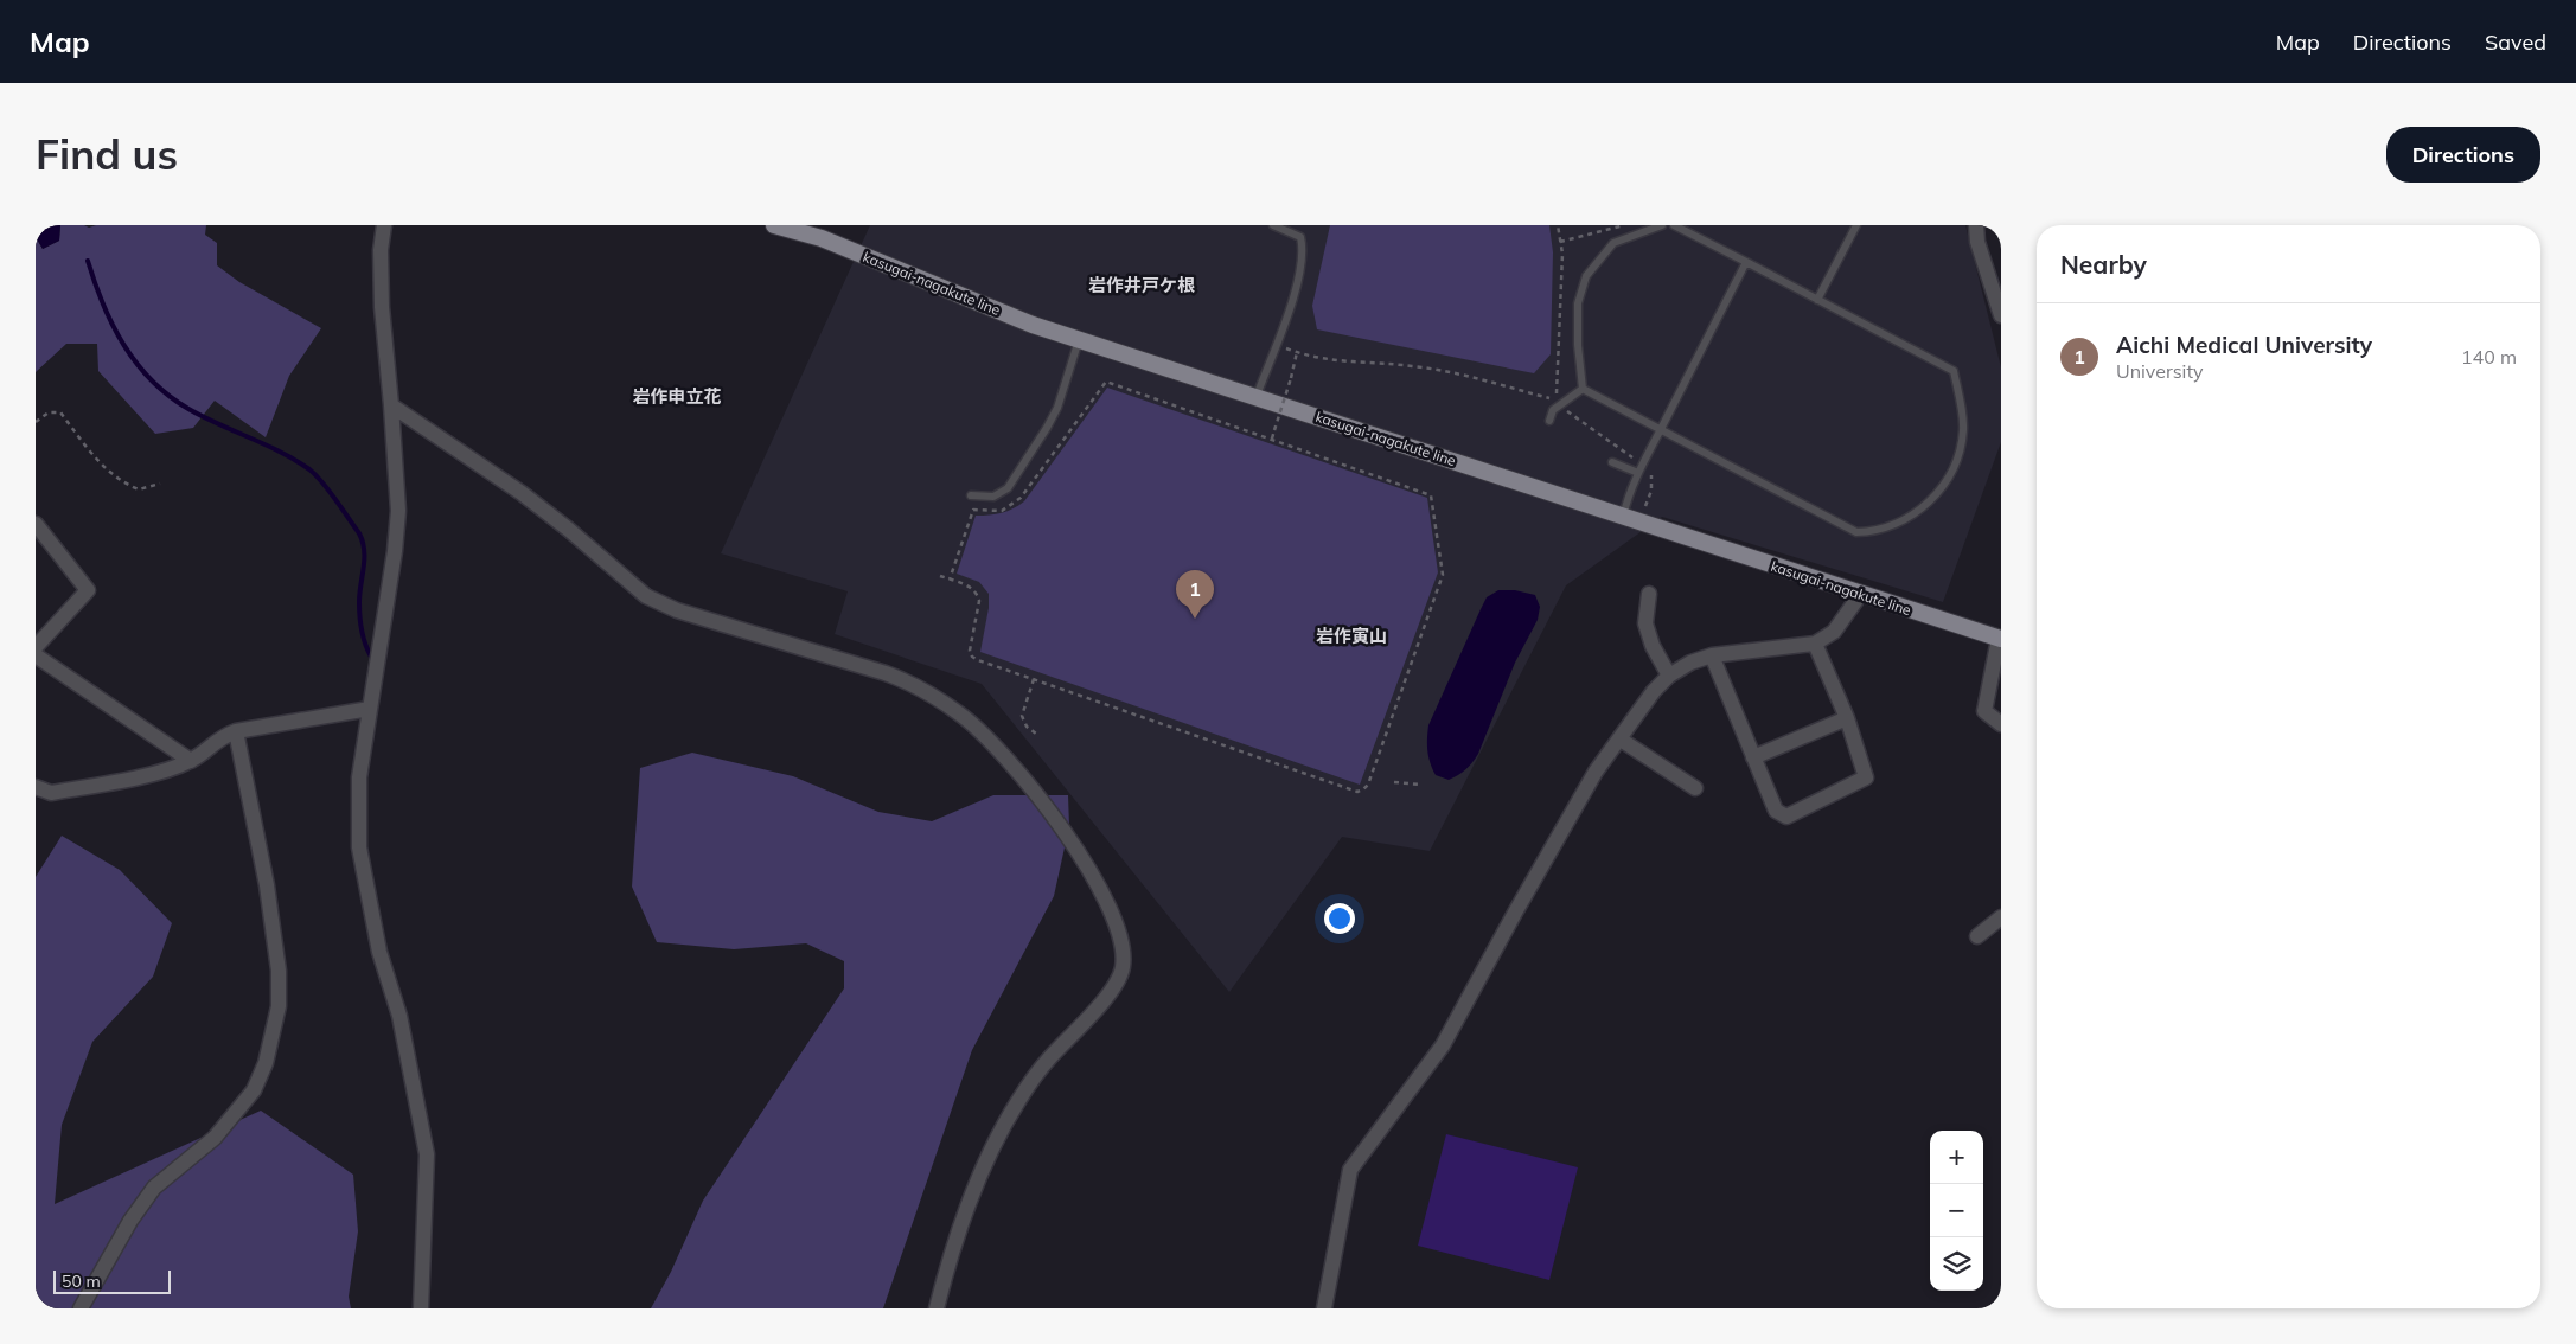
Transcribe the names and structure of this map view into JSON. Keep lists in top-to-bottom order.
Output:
{
  "streets": {
    "main road": ["kasugai-nagakute line"]
  },
  "districts": ["岩作井戸ケ根", "岩作申立花", "岩作寅山"],
  "scale_bar": "50 m",
  "page": {
    "header": "Map",
    "nav": ["Map", "Directions", "Saved"],
    "buttons": "Directions",
    "title": "Find us",
    "heading": "Nearby",
    "list": [
      {
        "mark": "1",
        "name": "Aichi Medical University",
        "note": "University",
        "value": "140 m"
      }
    ],
    "pins": "1",
    "map_buttons": ["+", "−"],
    "scale": "50 m"
  }
}
